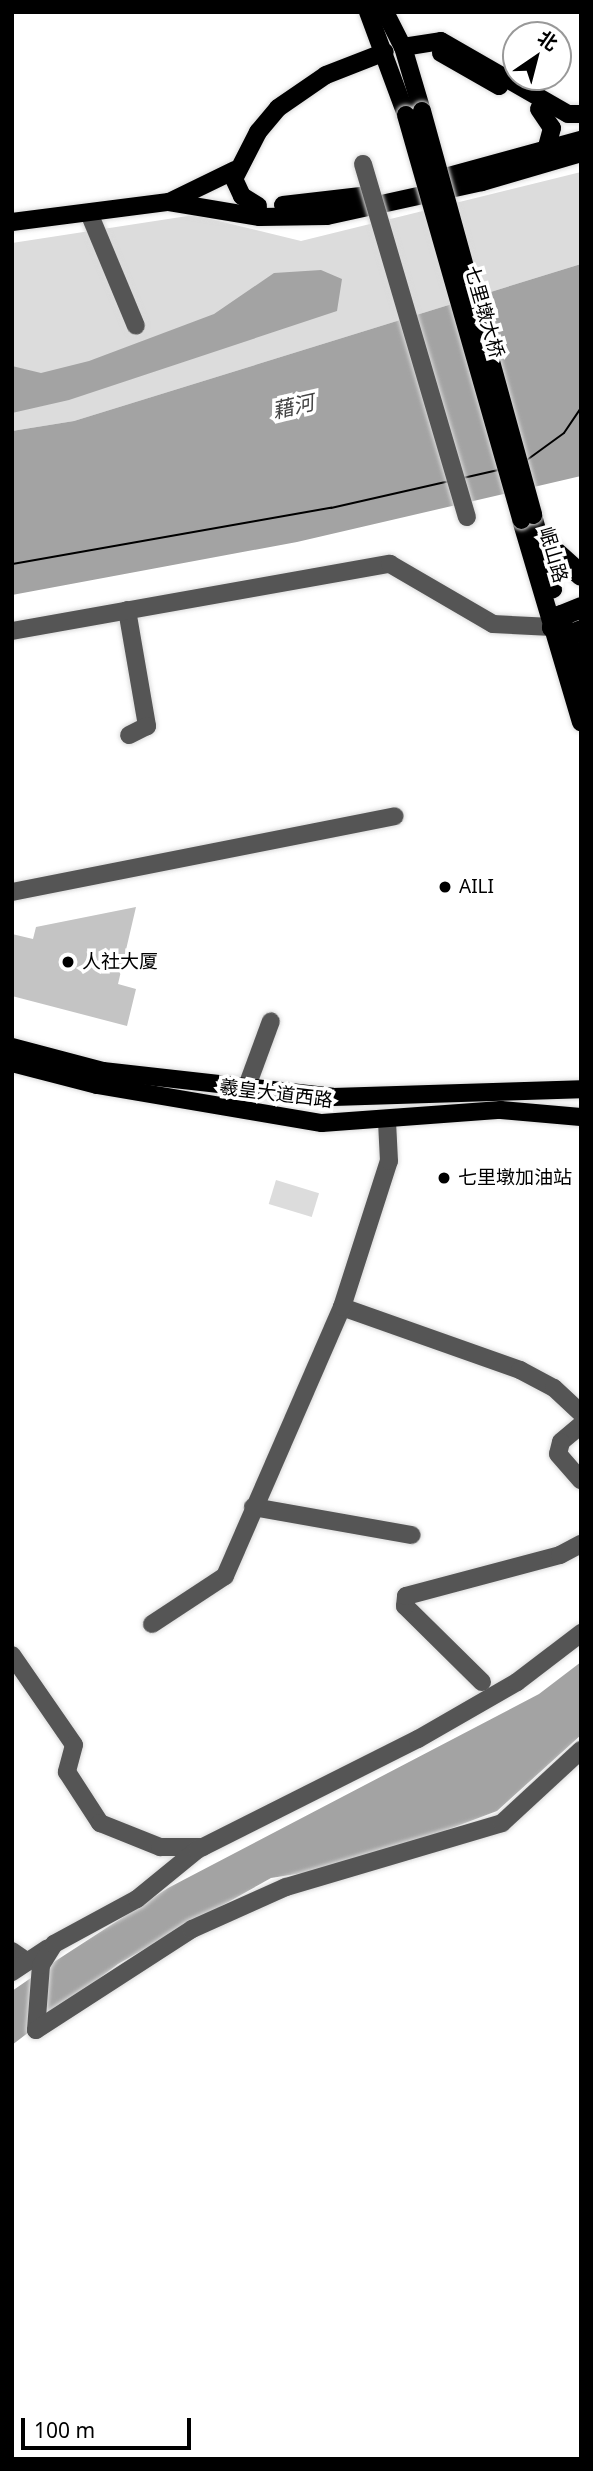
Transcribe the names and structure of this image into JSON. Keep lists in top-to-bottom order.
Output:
{
  "streets": {
    "main road": ["七里墩大桥", "岷山路", "羲皇大道西路"]
  },
  "crossings": [
    ["七里墩大桥", "岷山路"]
  ],
  "water": ["藉河"],
  "places": ["AILI", "人社大厦", "七里墩加油站"],
  "scale_bar": "100 m",
  "north": "top right"
}
